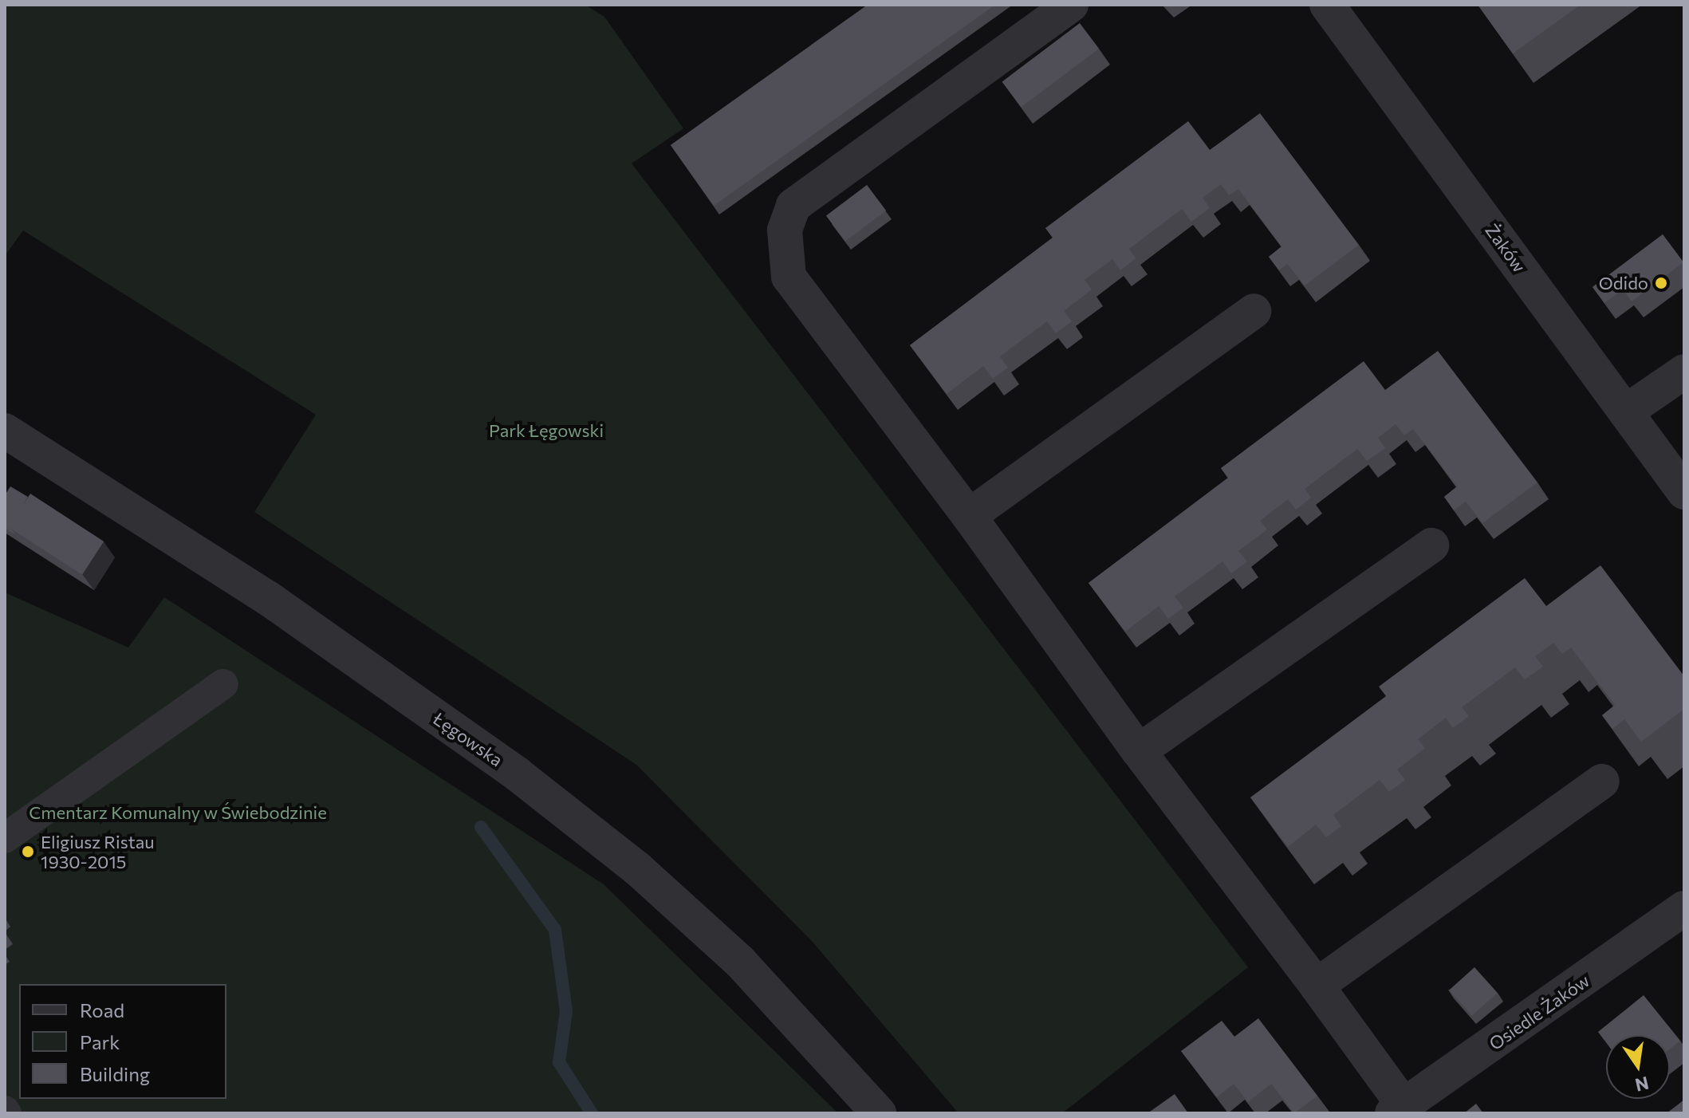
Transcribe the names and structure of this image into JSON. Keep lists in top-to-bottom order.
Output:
{
  "streets": {
    "street": ["Żaków", "Łęgowska", "Osiedle Żaków"]
  },
  "parks": ["Park Łęgowski", "Cmentarz Komunalny w Świebodzinie"],
  "places": ["Odido", "Eligiusz Ristau 1930-2015"],
  "legend": ["Road", "Park", "Building"],
  "north": "bottom"
}
